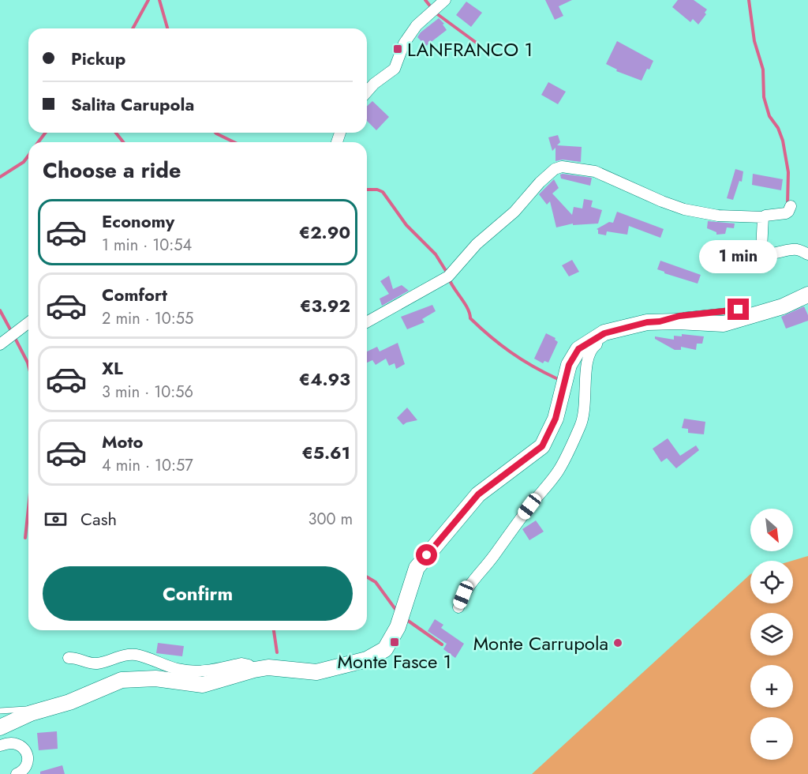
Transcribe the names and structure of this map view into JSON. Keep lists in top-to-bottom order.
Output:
{
  "places": {
    "transit": ["LANFRANCO 1", "Monte Fasce 1"],
    "other": ["Monte Carrupola"]
  },
  "north": "bottom right",
  "page": {
    "banner": ["Pickup", "Salita Carupola"],
    "heading": "Choose a ride",
    "list": [
      {
        "name": "Economy",
        "note": "1 min · 10:54",
        "value": "€2.90"
      },
      {
        "name": "Comfort",
        "note": "2 min · 10:55",
        "value": "€3.92"
      },
      {
        "name": "XL",
        "note": "3 min · 10:56",
        "value": "€4.93"
      },
      {
        "name": "Moto",
        "note": "4 min · 10:57",
        "value": "€5.61"
      }
    ],
    "bubble": "1 min",
    "pay": ["Cash", "300 m"],
    "map_buttons": ["+", "−"],
    "buttons": "Confirm"
  }
}
